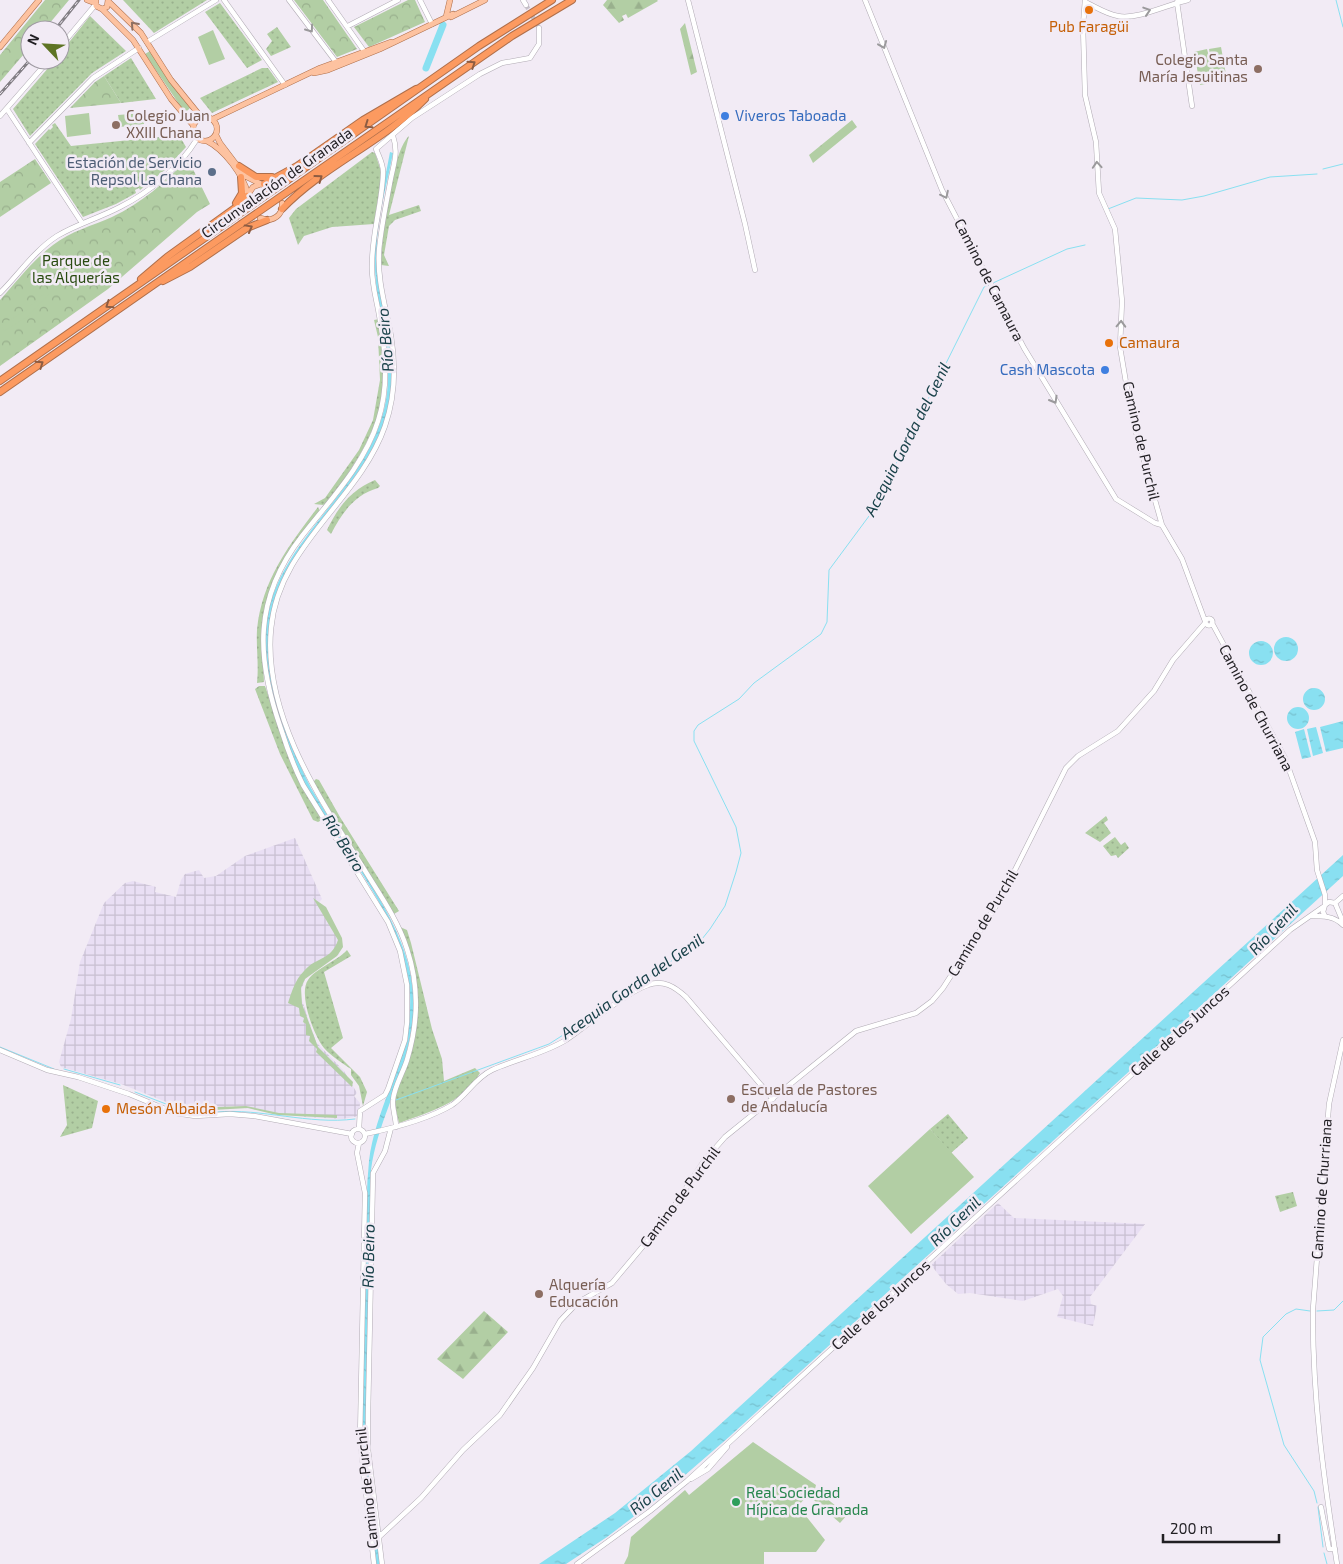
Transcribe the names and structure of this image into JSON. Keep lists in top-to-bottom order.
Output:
{
  "streets": {
    "highway": ["Circunvalación de Granada"],
    "street": [
      "Camino de Camaura",
      "Camino de Purchil",
      "Camino de Churriana",
      "Calle de los Juncos"
    ]
  },
  "crossings": [
    ["Camino de Camaura", "Camino de Purchil"],
    ["Camino de Purchil", "Camino de Churriana"],
    ["Camino de Churriana", "Calle de los Juncos"]
  ],
  "one_way": ["Camino de Camaura"],
  "water": ["Río Beiro", "Acequia Gorda del Genil", "Río Genil"],
  "parks": ["Parque de las Alquerías"],
  "places": [
    "Pub Faragüi",
    "Colegio Santa María Jesuitinas",
    "Viveros Taboada",
    "Colegio Juan XXIII Chana",
    "Estación de Servicio Repsol La Chana",
    "Camaura",
    "Cash Mascota",
    "Escuela de Pastores de Andalucía",
    "Mesón Albaida",
    "Alquería Educación",
    "Real Sociedad Hípica de Granada"
  ],
  "scale_bar": "200 m",
  "north": "top left"
}
